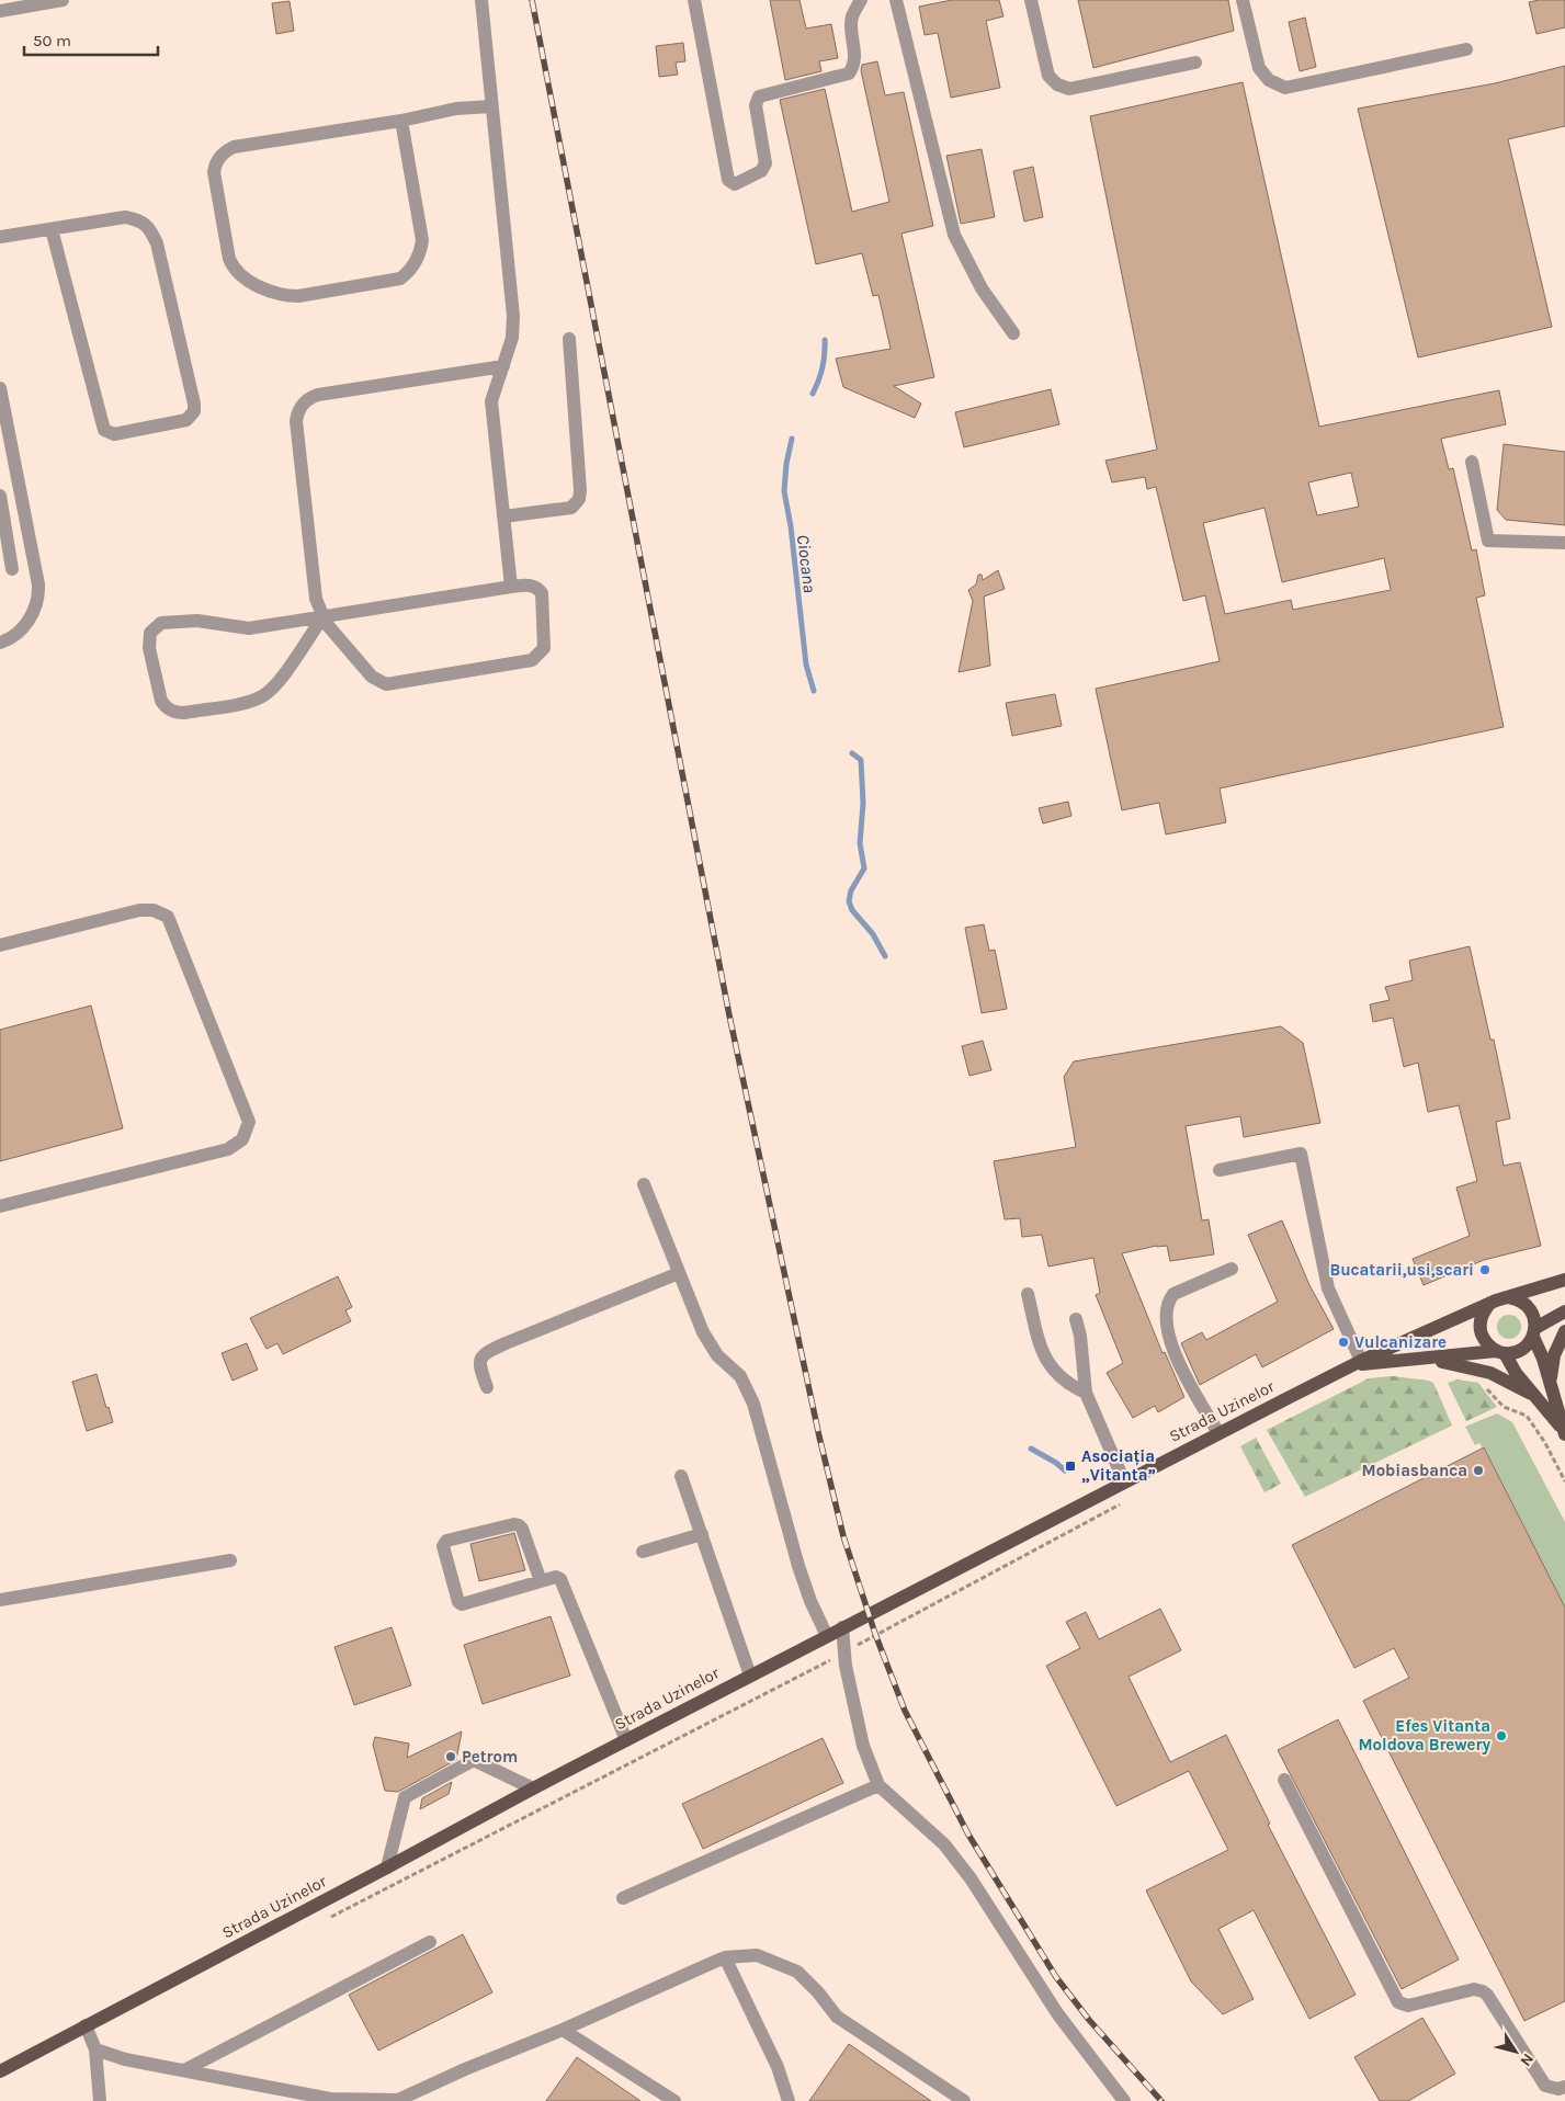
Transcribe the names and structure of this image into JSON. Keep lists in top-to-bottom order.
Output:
{
  "streets": {
    "main road": ["Strada Uzinelor"]
  },
  "water": ["Ciocana"],
  "places": {
    "other": [
      "Bucatarii,usi,scari",
      "Vulcanizare",
      "Mobiasbanca",
      "Efes Vitanta Moldova Brewery",
      "Petrom"
    ],
    "transit": ["Asociația „Vitanta”"]
  },
  "scale_bar": "50 m",
  "north": "bottom right"
}
